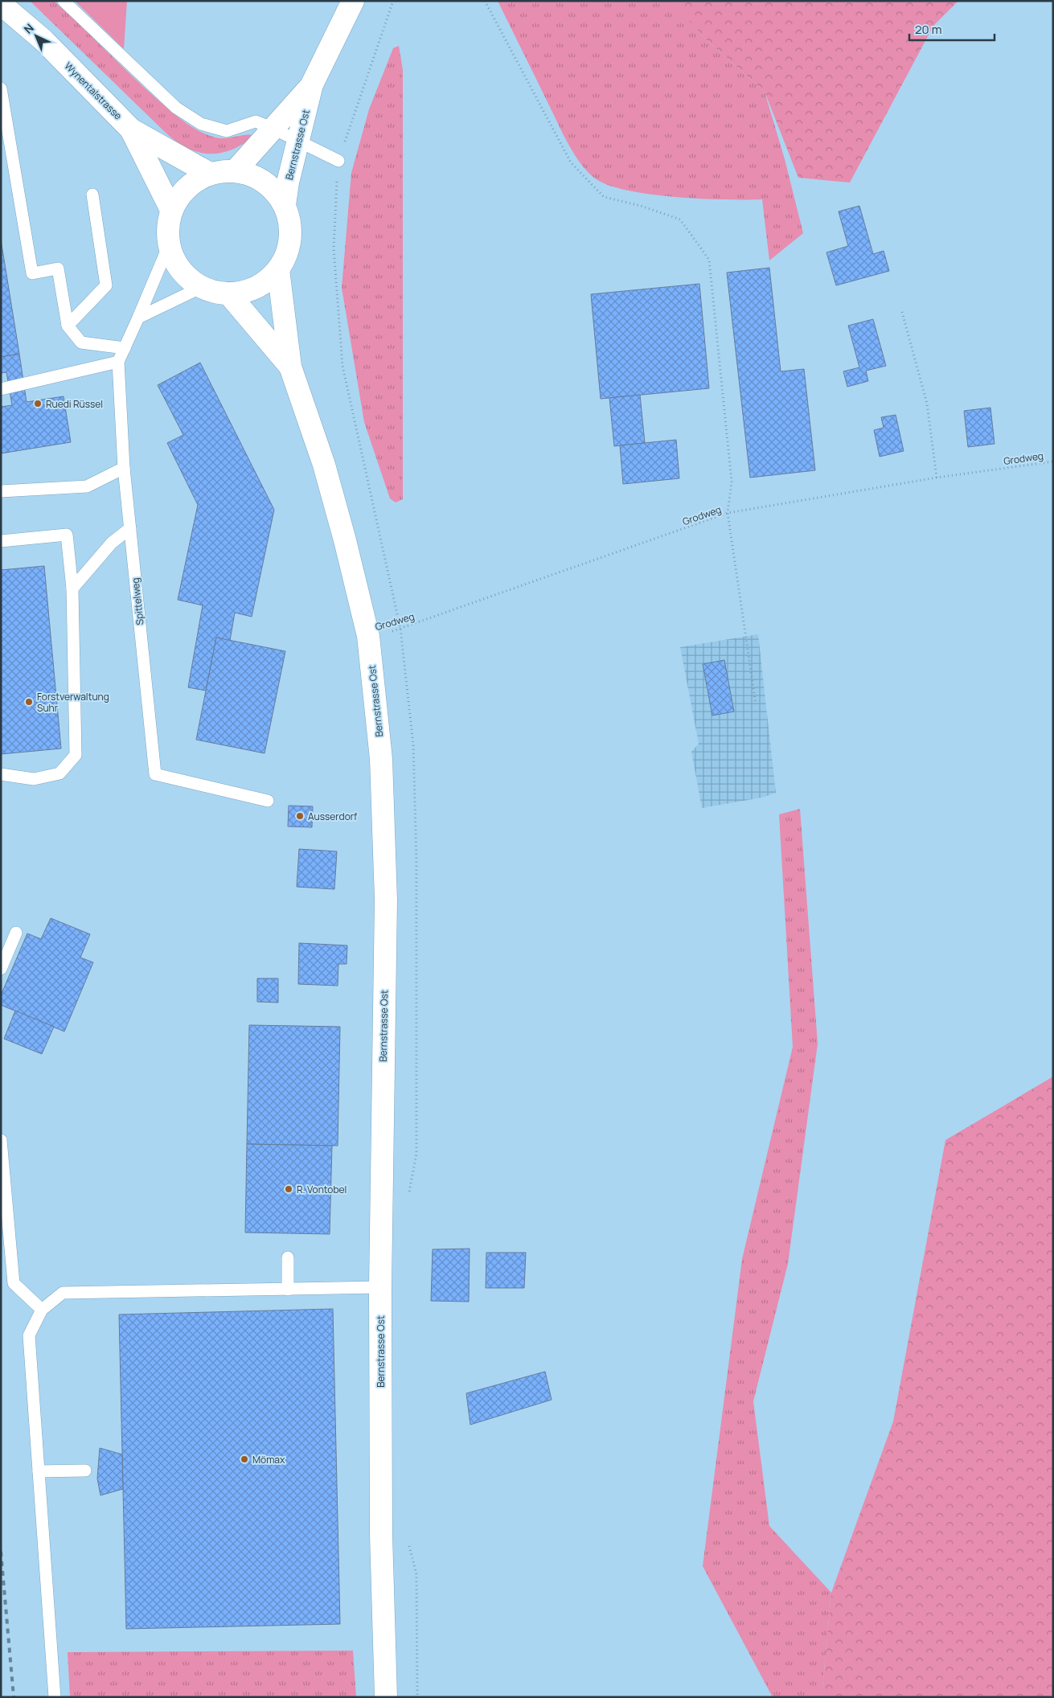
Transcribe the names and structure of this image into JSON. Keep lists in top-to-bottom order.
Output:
{
  "streets": {
    "main road": ["Wynentalstrasse", "Bernstrasse Ost"],
    "lane": ["Spittelweg"],
    "path": ["Grodweg"]
  },
  "crossings": [
    ["Wynentalstrasse", "Bernstrasse Ost"],
    ["Bernstrasse Ost", "Grodweg"]
  ],
  "places": [
    "Ruedi Rüssel",
    "Forstverwaltung Suhr",
    "Ausserdorf",
    "R. Vontobel",
    "Mömax"
  ],
  "scale_bar": "20 m",
  "north": "top left"
}
